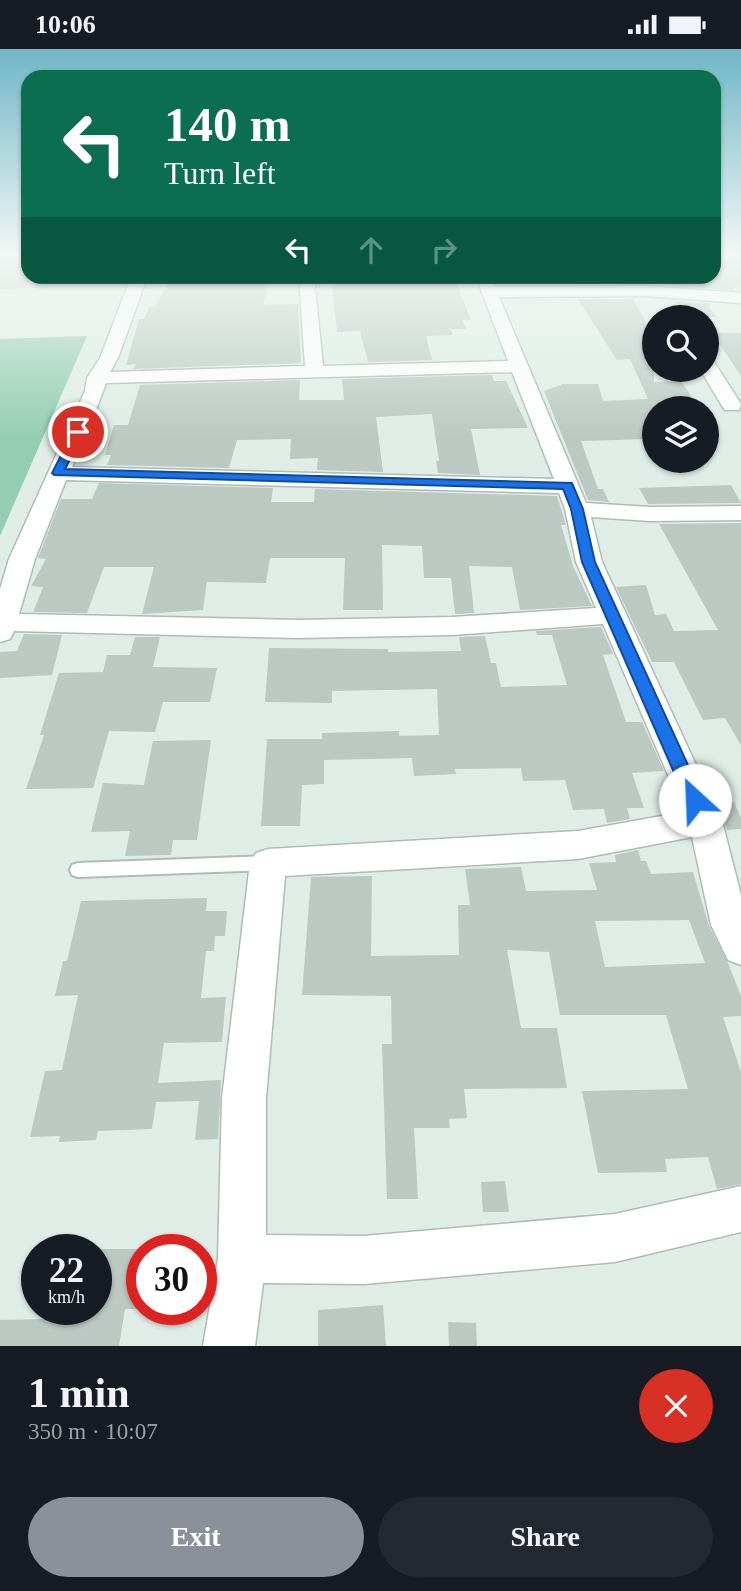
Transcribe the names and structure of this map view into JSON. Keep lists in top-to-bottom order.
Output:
{
  "page": {
    "status": "10:06",
    "turn": ["140 m", "Turn left"],
    "speed": "22 km/h",
    "limit": "30",
    "heading": ["1 min", "350 m · 10:07"],
    "buttons": ["Exit", "Share"]
  }
}
